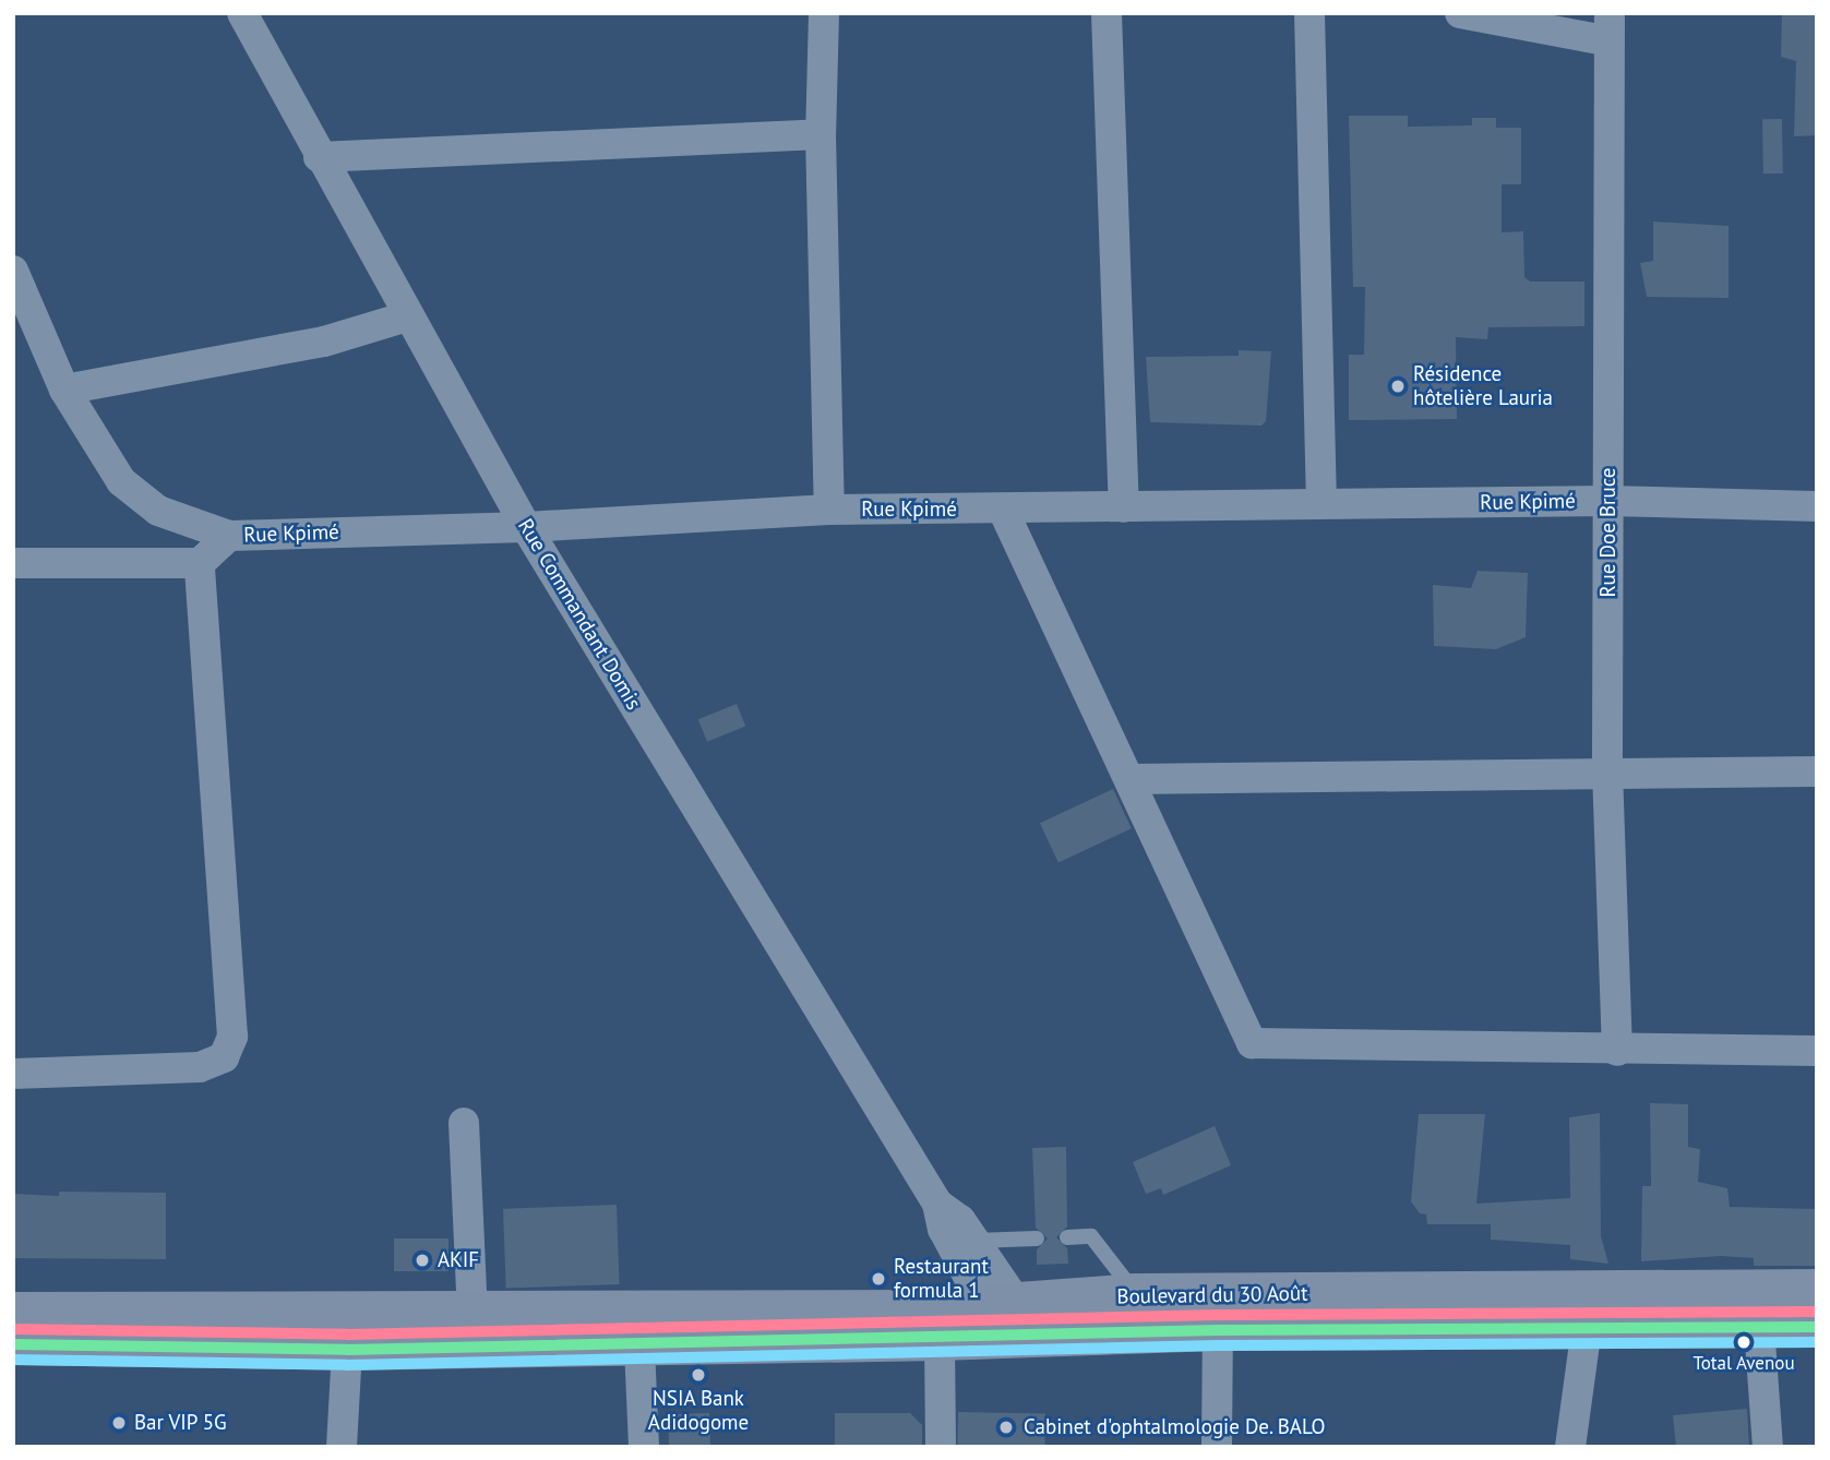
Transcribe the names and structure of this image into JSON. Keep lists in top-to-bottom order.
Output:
{
  "streets": {
    "highway": ["Boulevard du 30 Août"],
    "street": ["Rue Kpimé", "Rue Doe Bruce", "Rue Commandant Domis"]
  },
  "crossings": [
    ["Rue Kpimé", "Rue Doe Bruce"],
    ["Rue Kpimé", "Rue Commandant Domis"],
    ["Rue Commandant Domis", "Boulevard du 30 Août"]
  ],
  "places": [
    "Résidence hôtelière Lauria",
    "AKIF",
    "Restaurant formula 1",
    "Total Avenou",
    "NSIA Bank Adidogome",
    "Bar VIP 5G",
    "Cabinet d'ophtalmologie De. BALO"
  ]
}
